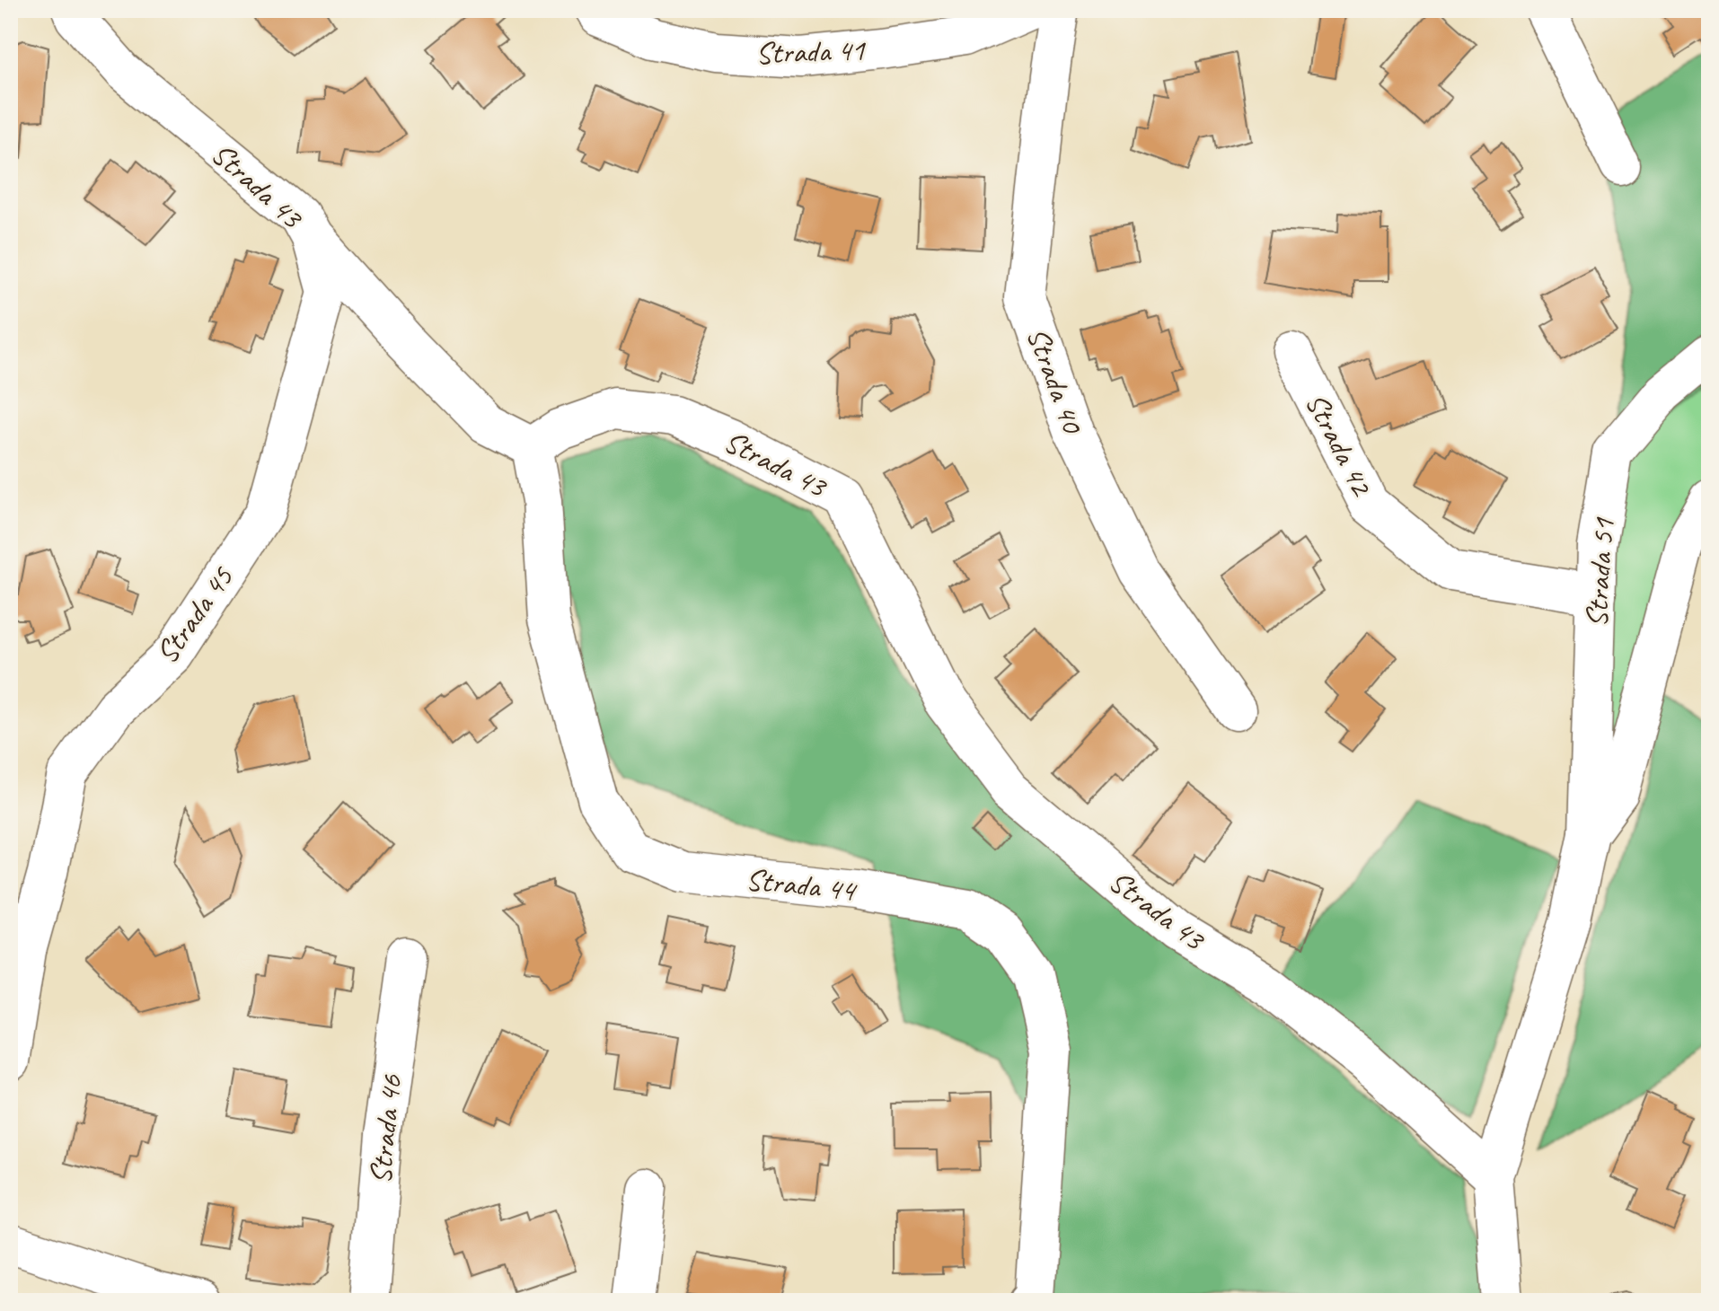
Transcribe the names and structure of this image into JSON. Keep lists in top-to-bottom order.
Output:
{
  "streets": {
    "street": [
      "Strada 41",
      "Strada 43",
      "Strada 40",
      "Strada 42",
      "Strada 51",
      "Strada 45",
      "Strada 44",
      "Strada 46"
    ]
  },
  "crossings": [
    ["Strada 43", "Strada 51"],
    ["Strada 43", "Strada 45"],
    ["Strada 43", "Strada 44"],
    ["Strada 42", "Strada 51"]
  ]
}
